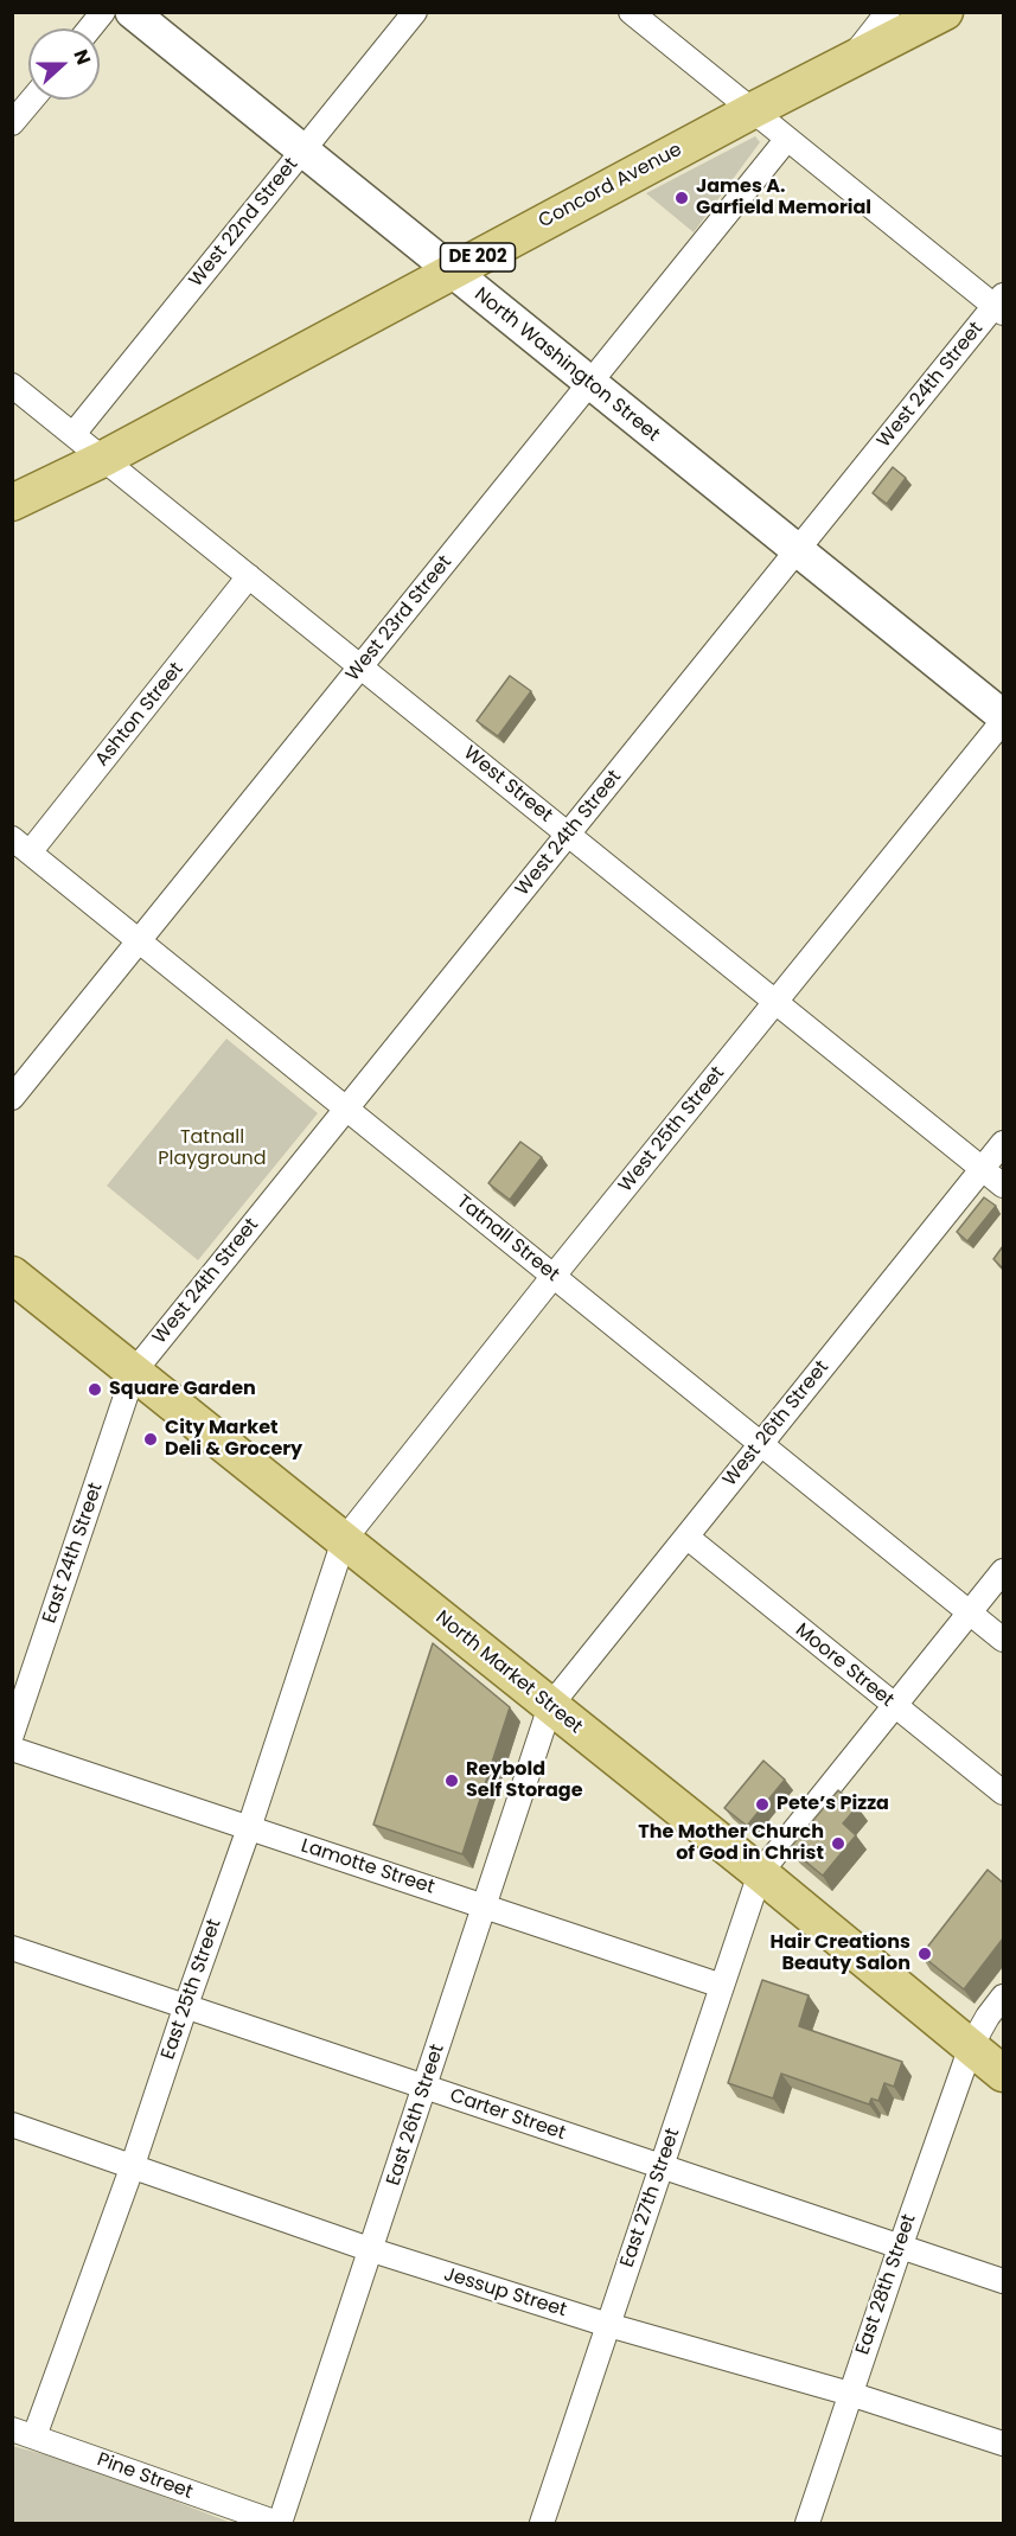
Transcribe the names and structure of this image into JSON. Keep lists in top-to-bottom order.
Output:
{
  "streets": {
    "main road": [
      "Concord Avenue",
      "DE 202",
      "North Washington Street",
      "North Market Street"
    ],
    "street": [
      "West 22nd Street",
      "West 24th Street",
      "West 23rd Street",
      "Ashton Street",
      "West Street",
      "West 25th Street",
      "Tatnall Street",
      "West 26th Street",
      "East 24th Street",
      "Moore Street",
      "Lamotte Street",
      "East 25th Street",
      "East 26th Street",
      "Carter Street",
      "East 27th Street",
      "East 28th Street",
      "Jessup Street",
      "Pine Street"
    ]
  },
  "crossings": [
    ["Concord Avenue", "North Washington Street"],
    ["Concord Avenue", "West Street"],
    ["West 22nd Street", "North Washington Street"],
    ["West 22nd Street", "West Street"],
    ["North Washington Street", "West 24th Street"],
    ["North Washington Street", "West 23rd Street"],
    ["North Washington Street", "West 25th Street"],
    ["West 24th Street", "West Street"],
    ["West 24th Street", "Tatnall Street"],
    ["West 24th Street", "East 24th Street"],
    ["West 24th Street", "North Market Street"],
    ["West 23rd Street", "West Street"],
    ["West 23rd Street", "Tatnall Street"],
    ["Ashton Street", "West Street"],
    ["Ashton Street", "Tatnall Street"],
    ["West Street", "West 25th Street"],
    ["West Street", "West 26th Street"],
    ["West 25th Street", "Tatnall Street"],
    ["West 25th Street", "North Market Street"],
    ["West 25th Street", "East 25th Street"],
    ["Tatnall Street", "West 26th Street"],
    ["West 26th Street", "Moore Street"],
    ["West 26th Street", "North Market Street"],
    ["West 26th Street", "East 26th Street"],
    ["East 24th Street", "North Market Street"],
    ["North Market Street", "East 25th Street"],
    ["North Market Street", "East 26th Street"],
    ["North Market Street", "East 27th Street"],
    ["North Market Street", "East 28th Street"],
    ["Lamotte Street", "East 25th Street"],
    ["Lamotte Street", "East 26th Street"],
    ["Lamotte Street", "East 27th Street"],
    ["East 25th Street", "Carter Street"],
    ["East 25th Street", "Jessup Street"],
    ["East 25th Street", "Pine Street"],
    ["East 26th Street", "Carter Street"],
    ["East 26th Street", "Jessup Street"],
    ["East 26th Street", "Pine Street"],
    ["Carter Street", "East 27th Street"],
    ["Carter Street", "East 28th Street"],
    ["East 27th Street", "Jessup Street"],
    ["East 28th Street", "Jessup Street"]
  ],
  "parks": ["Tatnall Playground"],
  "places": [
    "James A. Garfield Memorial",
    "Square Garden",
    "City Market Deli & Grocery",
    "Reybold Self Storage",
    "Pete’s Pizza",
    "The Mother Church of God in Christ",
    "Hair Creations Beauty Salon"
  ],
  "north": "right"
}
